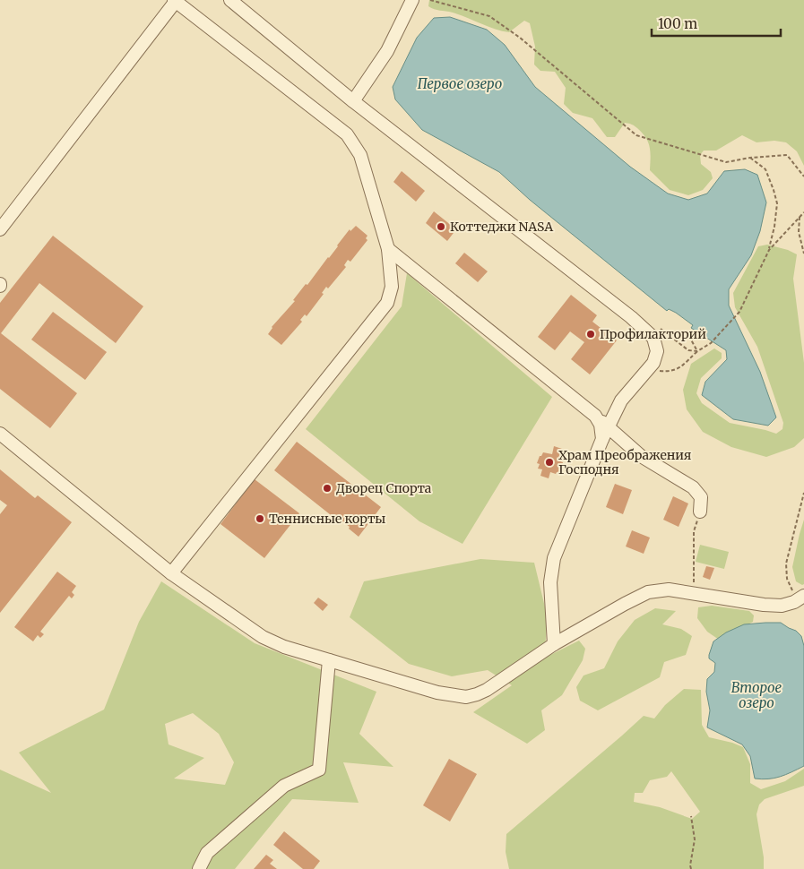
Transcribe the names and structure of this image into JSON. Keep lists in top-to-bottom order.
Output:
{
  "water": ["Первое озеро", "Второе озеро"],
  "places": [
    "Коттеджи NASA",
    "Профилакторий",
    "Храм Преображения Господня",
    "Дворец Спорта",
    "Теннисные корты"
  ],
  "scale_bar": "100 m"
}
